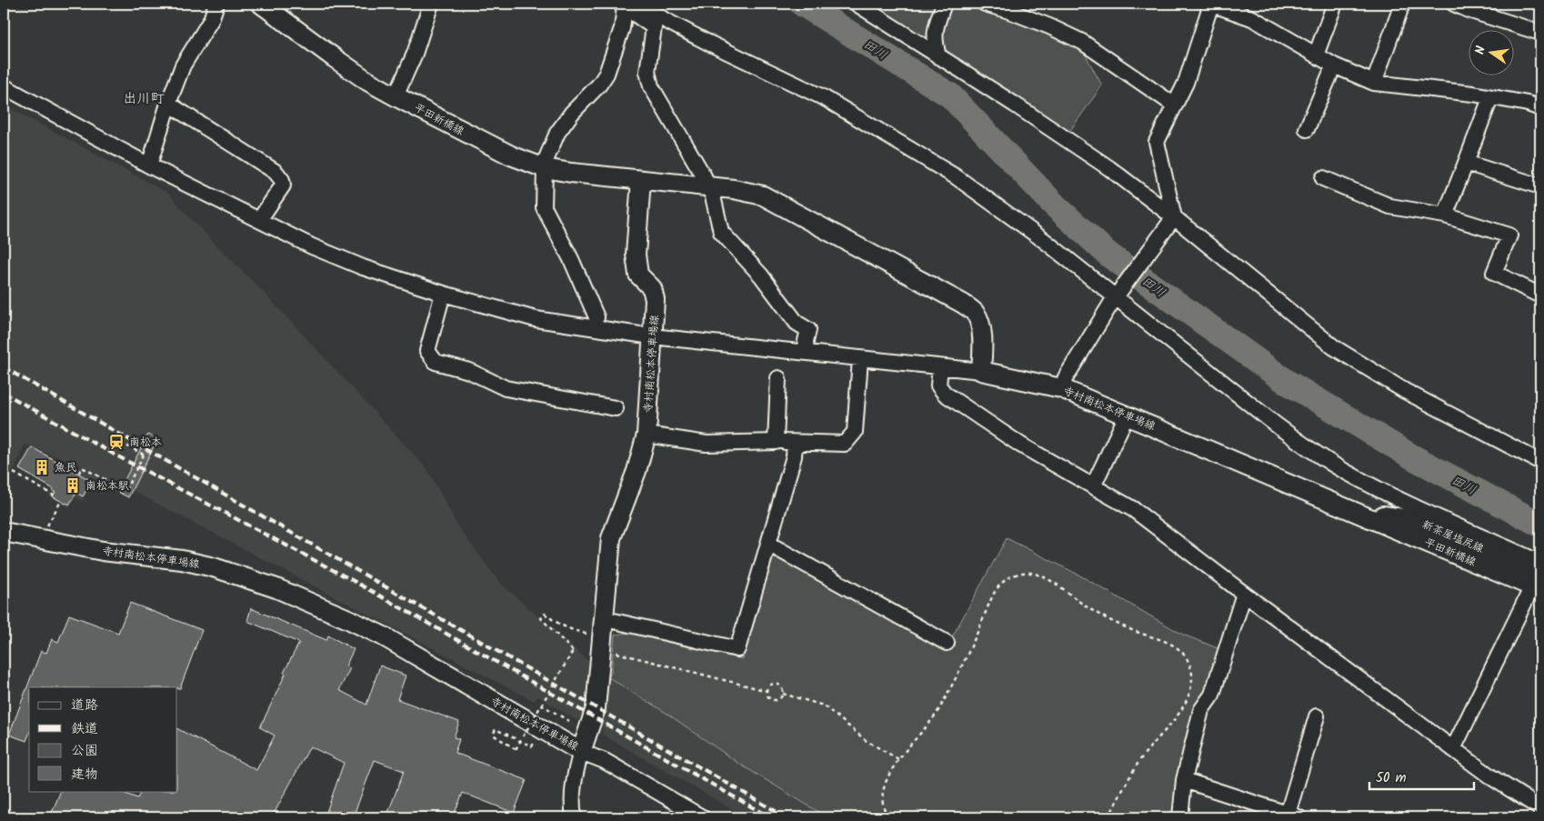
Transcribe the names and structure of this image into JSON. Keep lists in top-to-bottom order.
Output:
{
  "streets": {
    "main road": ["平田新橋線", "寺村南松本停車場線", "新茶屋塩尻線"]
  },
  "crossings": [
    ["平田新橋線", "寺村南松本停車場線"],
    ["寺村南松本停車場線", "新茶屋塩尻線"]
  ],
  "districts": ["出川町"],
  "water": ["田川"],
  "places": {
    "station": ["南松本"],
    "building": ["魚民", "南松本駅"]
  },
  "legend": [
    "道路",
    "鉄道",
    "公園",
    "建物"
  ],
  "scale_bar": "50 m",
  "north": "left"
}
